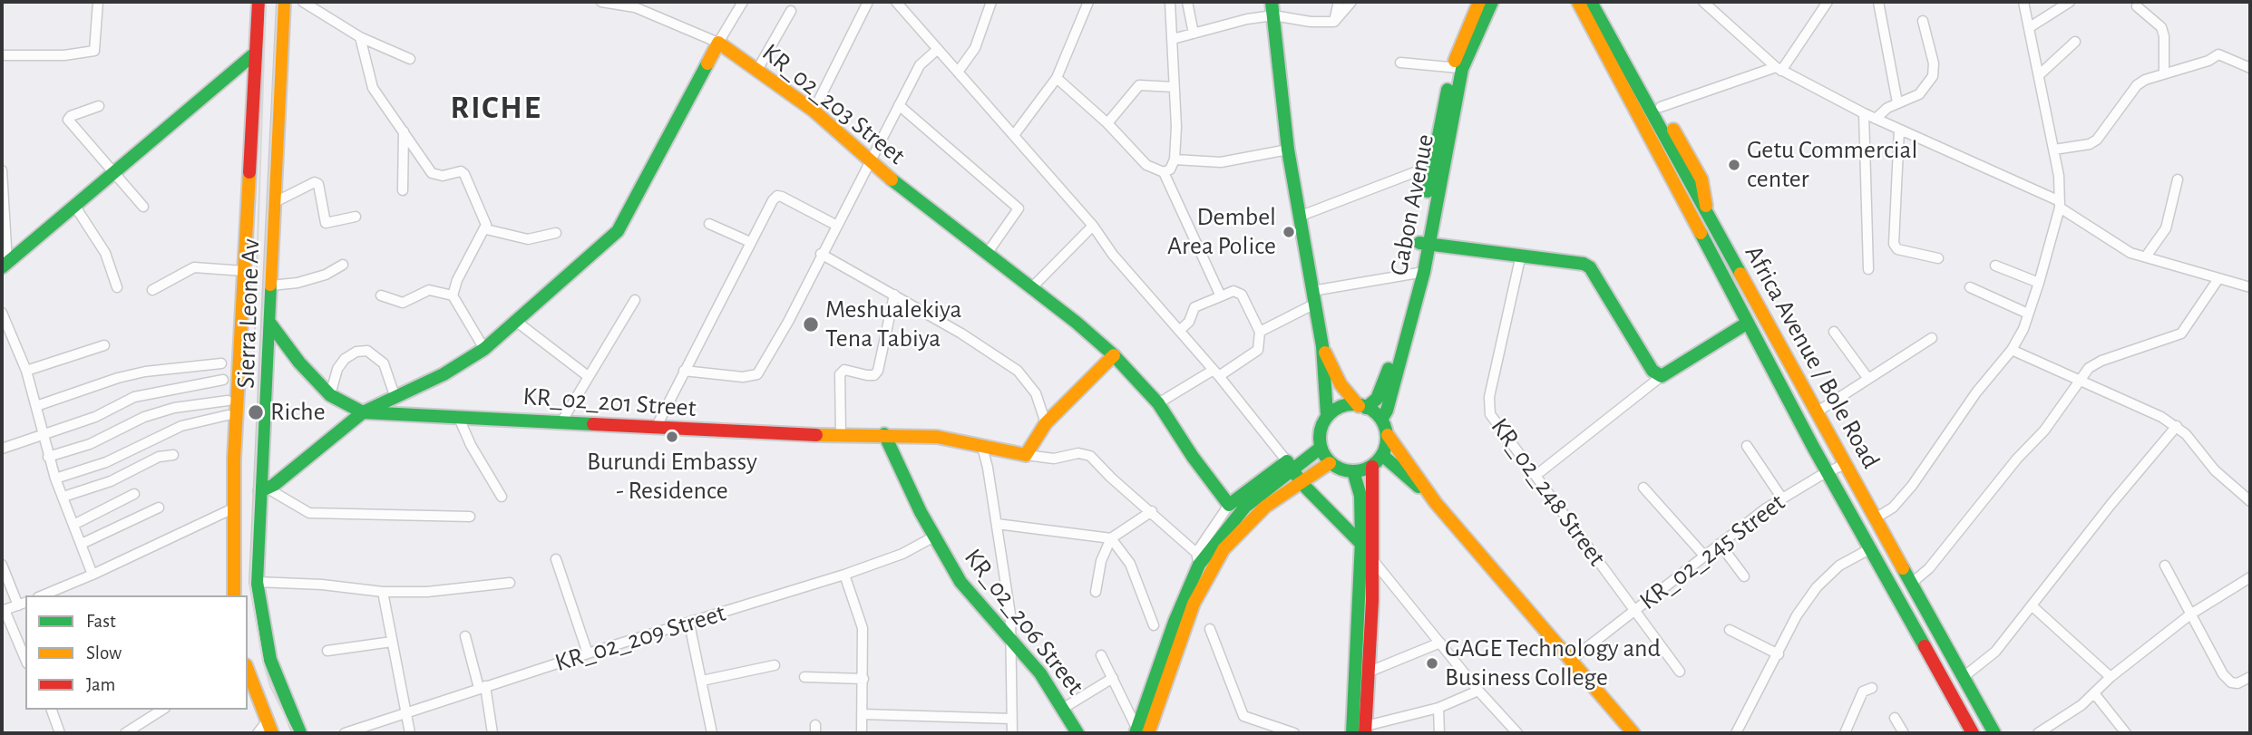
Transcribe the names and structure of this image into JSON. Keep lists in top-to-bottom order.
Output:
{
  "streets": {
    "main road": [
      "KR_02_203 Street",
      "Gabon Avenue",
      "Sierra Leone Av",
      "Africa Avenue / Bole Road",
      "KR_02_201 Street",
      "KR_02_206 Street"
    ],
    "street": ["KR_02_248 Street", "KR_02_245 Street", "KR_02_209 Street"]
  },
  "crossings": [
    ["Sierra Leone Av", "KR_02_201 Street"],
    ["Africa Avenue / Bole Road", "KR_02_245 Street"],
    ["KR_02_201 Street", "KR_02_206 Street"],
    ["KR_02_248 Street", "KR_02_245 Street"],
    ["KR_02_206 Street", "KR_02_209 Street"]
  ],
  "districts": ["RICHE"],
  "places": [
    "Getu Commercial center",
    "Dembel Area Police",
    "Meshualekiya Tena Tabiya",
    "Riche",
    "Burundi Embassy - Residence",
    "GAGE Technology and Business College"
  ],
  "legend": ["Fast", "Slow", "Jam"]
}
